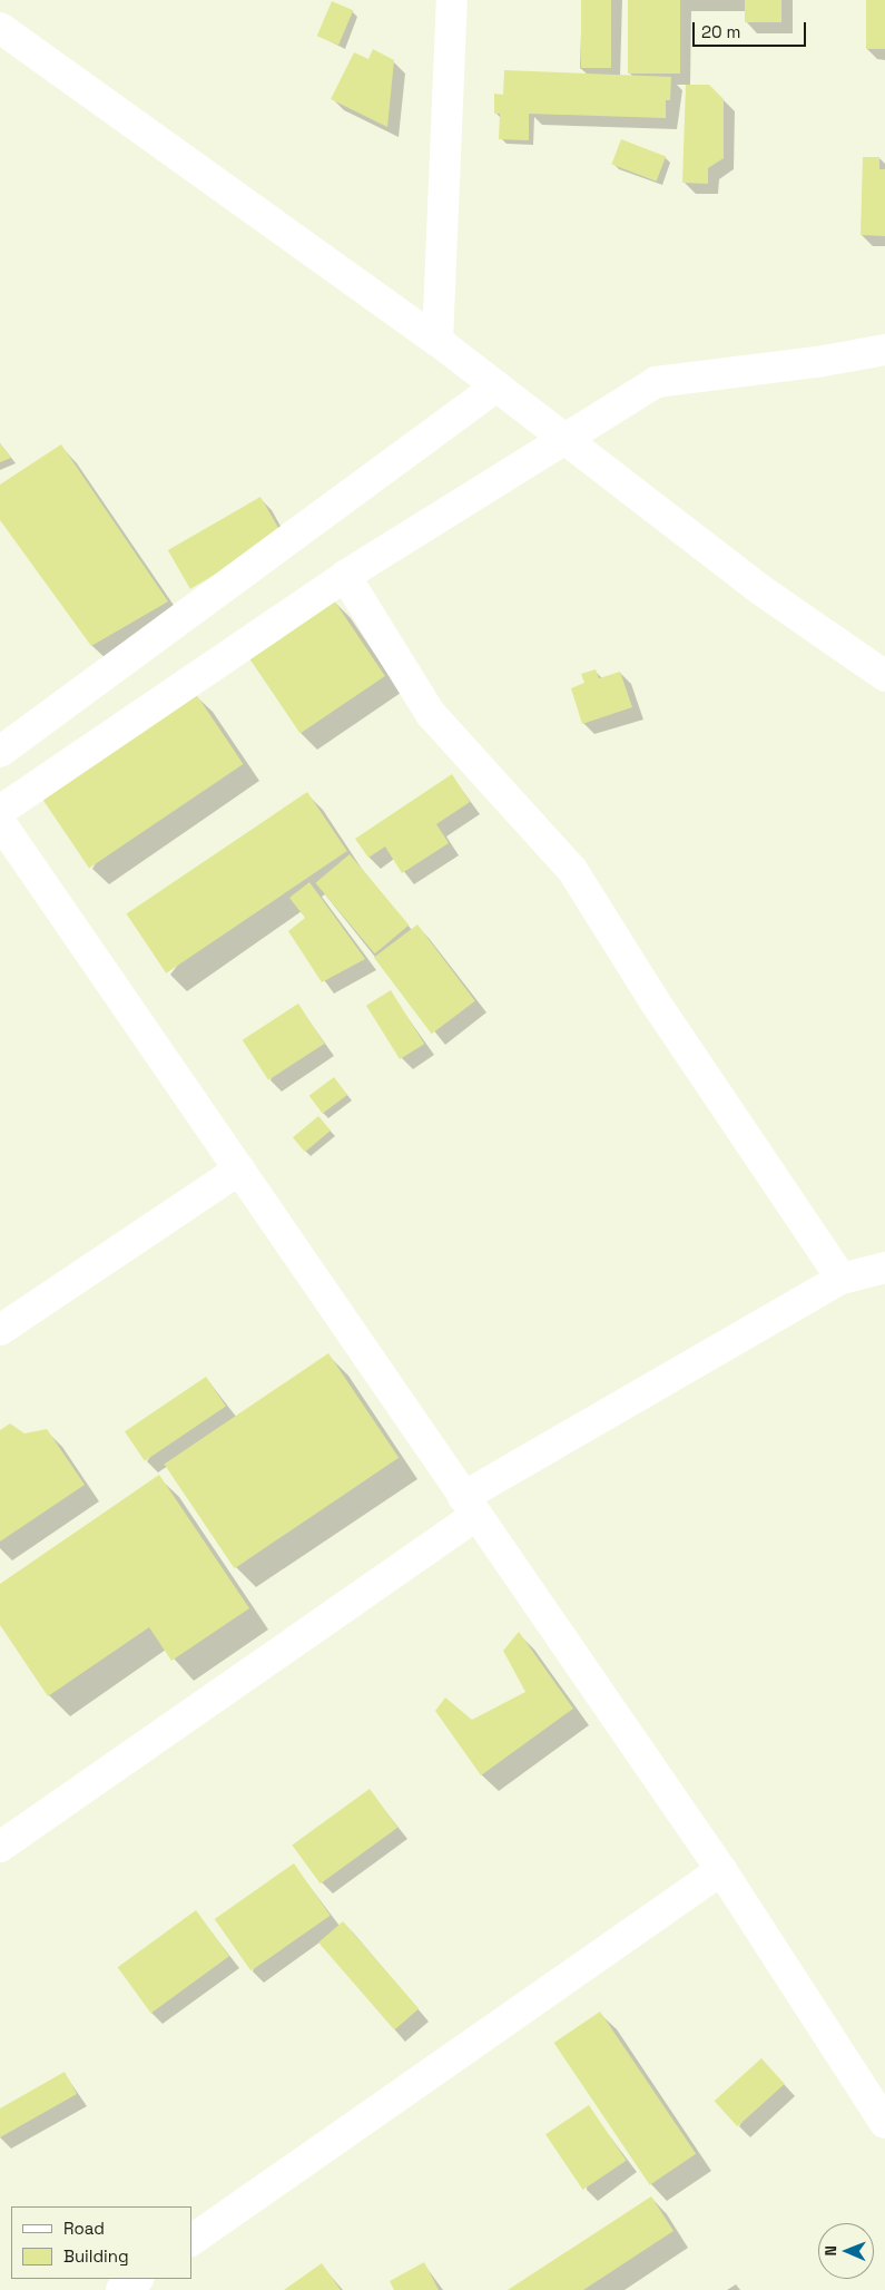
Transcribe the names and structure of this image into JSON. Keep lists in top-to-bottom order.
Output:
{
  "legend": ["Road", "Building"],
  "scale_bar": "20 m",
  "north": "left"
}
